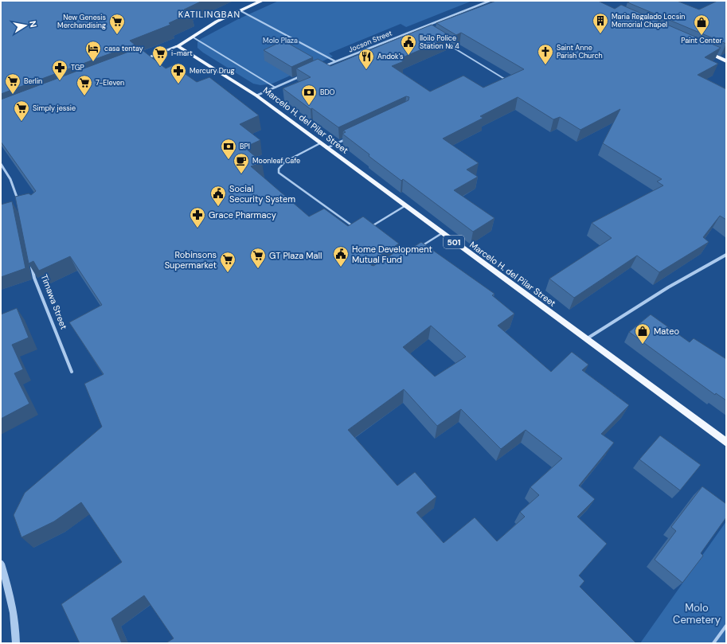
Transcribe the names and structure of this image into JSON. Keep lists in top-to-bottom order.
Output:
{
  "streets": {
    "main road": ["Marcelo H. del Pilar Street", "501"],
    "street": ["Jocson Street", "Timawa Street"]
  },
  "districts": ["KATILINGBAN"],
  "parks": ["Molo Plaza", "Molo Cemetery"],
  "places": {
    "building": ["Maria Regalado Locsin Memorial Chapel"],
    "supermarket": [
      "New Genesis Merchandising",
      "i-mart",
      "Berlin",
      "7-Eleven",
      "Simply jessie",
      "GT Plaza Mall",
      "Robinsons Supermarket"
    ],
    "shop": ["Paint Center", "Mateo"],
    "public building": ["Iloilo Police Station № 4", "Social Security System", "Home Development Mutual Fund"],
    "hotel": ["casa tentay"],
    "church": ["Saint Anne Parish Church"],
    "restaurant": ["Andok's"],
    "pharmacy": ["TGP", "Mercury Drug", "Grace Pharmacy"],
    "bank": ["BDO", "BPI"],
    "cafe": ["Moonleaf Cafe"]
  },
  "north": "right"
}
